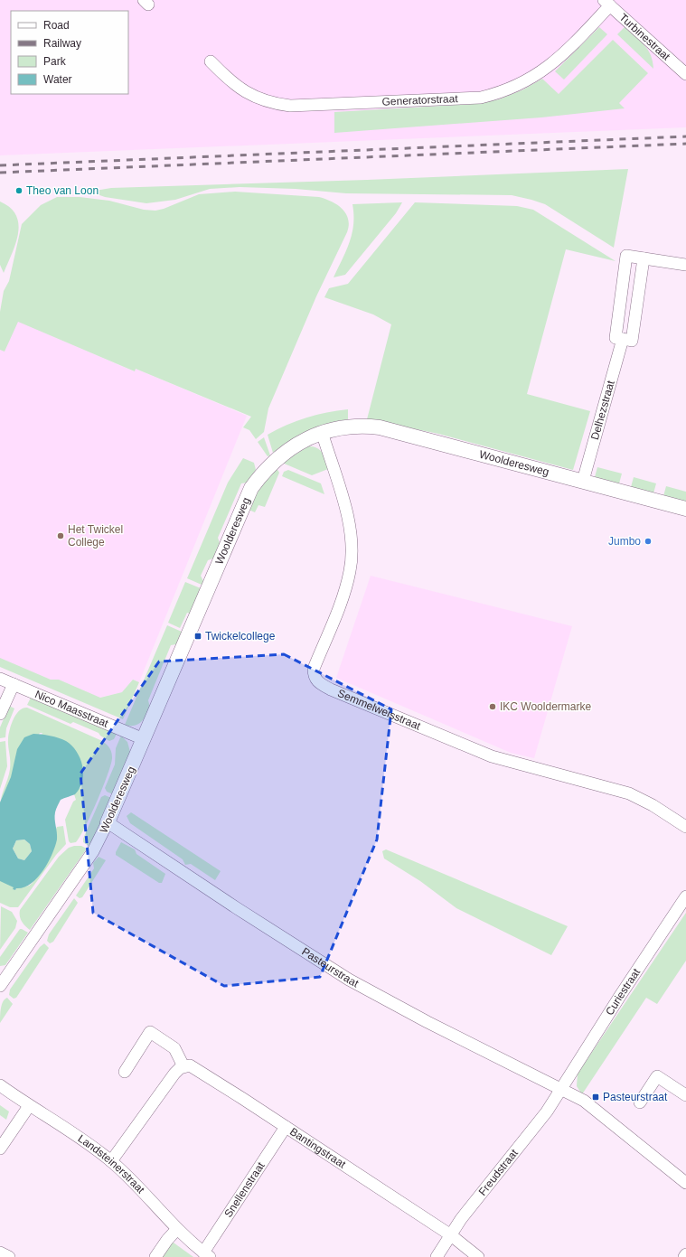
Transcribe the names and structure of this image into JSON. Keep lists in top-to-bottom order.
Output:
{
  "streets": {
    "street": [
      "Turbinestraat",
      "Generatorstraat",
      "Delhezstraat",
      "Woolderesweg",
      "Nico Maasstraat",
      "Semmelweisstraat",
      "Pasteurstraat",
      "Curiestraat",
      "Bantingstraat",
      "Landsteinerstraat",
      "Freudstraat",
      "Snellenstraat"
    ]
  },
  "crossings": [
    ["Turbinestraat", "Generatorstraat"],
    ["Delhezstraat", "Woolderesweg"],
    ["Woolderesweg", "Nico Maasstraat"],
    ["Woolderesweg", "Semmelweisstraat"],
    ["Woolderesweg", "Pasteurstraat"],
    ["Pasteurstraat", "Curiestraat"],
    ["Pasteurstraat", "Freudstraat"],
    ["Curiestraat", "Freudstraat"],
    ["Bantingstraat", "Freudstraat"],
    ["Bantingstraat", "Snellenstraat"],
    ["Landsteinerstraat", "Snellenstraat"]
  ],
  "places": {
    "other": [
      "Theo van Loon",
      "Het Twickel College",
      "Jumbo",
      "IKC Wooldermarke"
    ],
    "transit": ["Twickelcollege", "Pasteurstraat"]
  },
  "legend": [
    "Road",
    "Railway",
    "Park",
    "Water"
  ]
}
